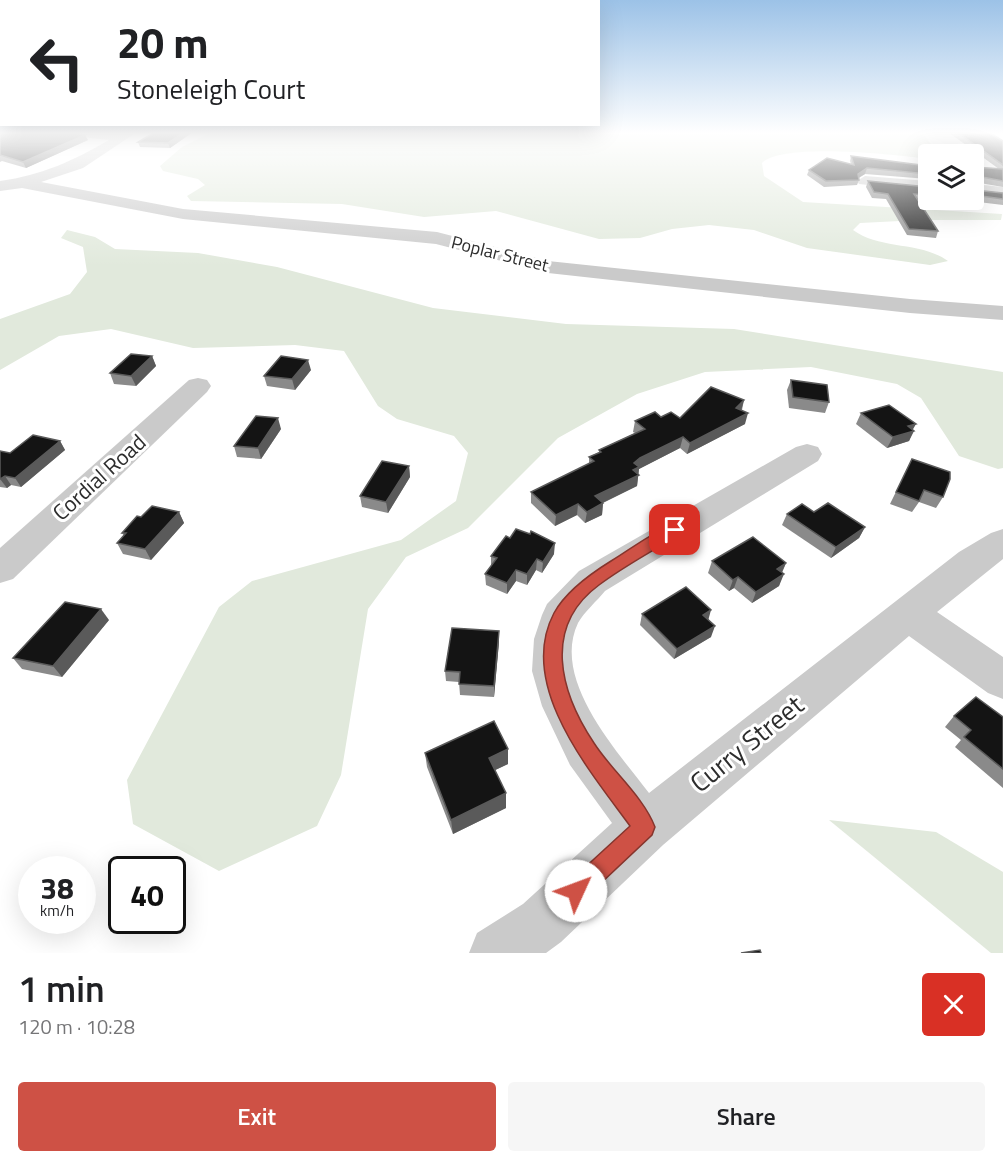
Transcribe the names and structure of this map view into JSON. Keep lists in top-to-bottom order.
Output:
{
  "streets": {
    "street": ["Poplar Street", "Cordial Road", "Curry Street"]
  },
  "page": {
    "turn": ["20 m", "Stoneleigh Court"],
    "speed": "38 km/h",
    "limit": "40",
    "heading": ["1 min", "120 m · 10:28"],
    "buttons": ["Exit", "Share"]
  }
}
